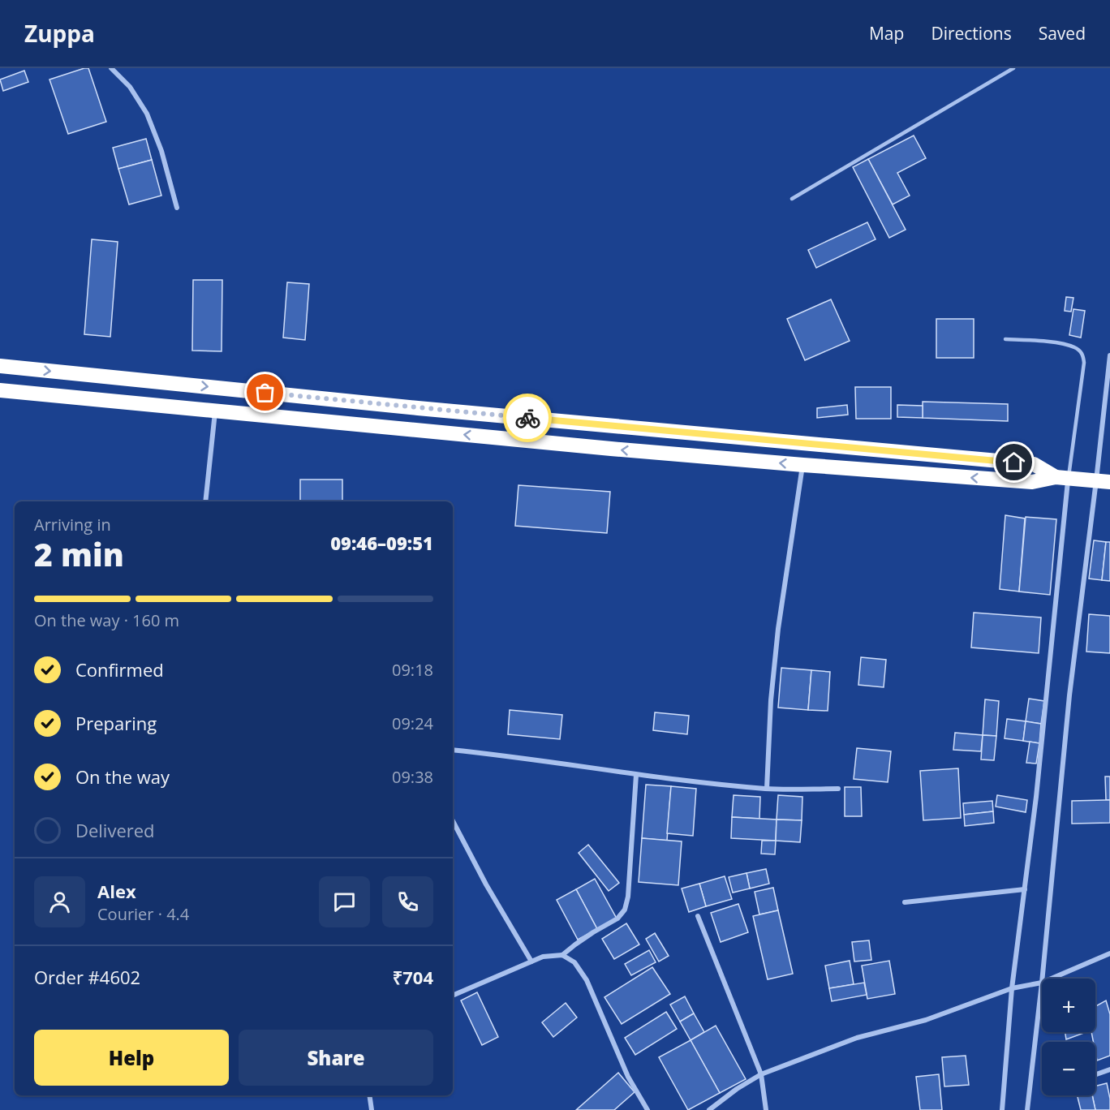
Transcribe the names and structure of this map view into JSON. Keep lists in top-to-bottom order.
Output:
{
  "page": {
    "header": "Zuppa",
    "nav": ["Map", "Directions", "Saved"],
    "heading": ["2 min", "Arriving in", "09:46–09:51"],
    "panel": [
      "Alex",
      "Courier · 4.4",
      "Order #4602",
      "₹704"
    ],
    "bar": "On the way · 160 m",
    "list": [
      ["Confirmed", "09:18"],
      ["Preparing", "09:24"],
      ["On the way", "09:38"],
      "Delivered"
    ],
    "map_buttons": ["+", "−"],
    "buttons": ["Help", "Share"]
  }
}
